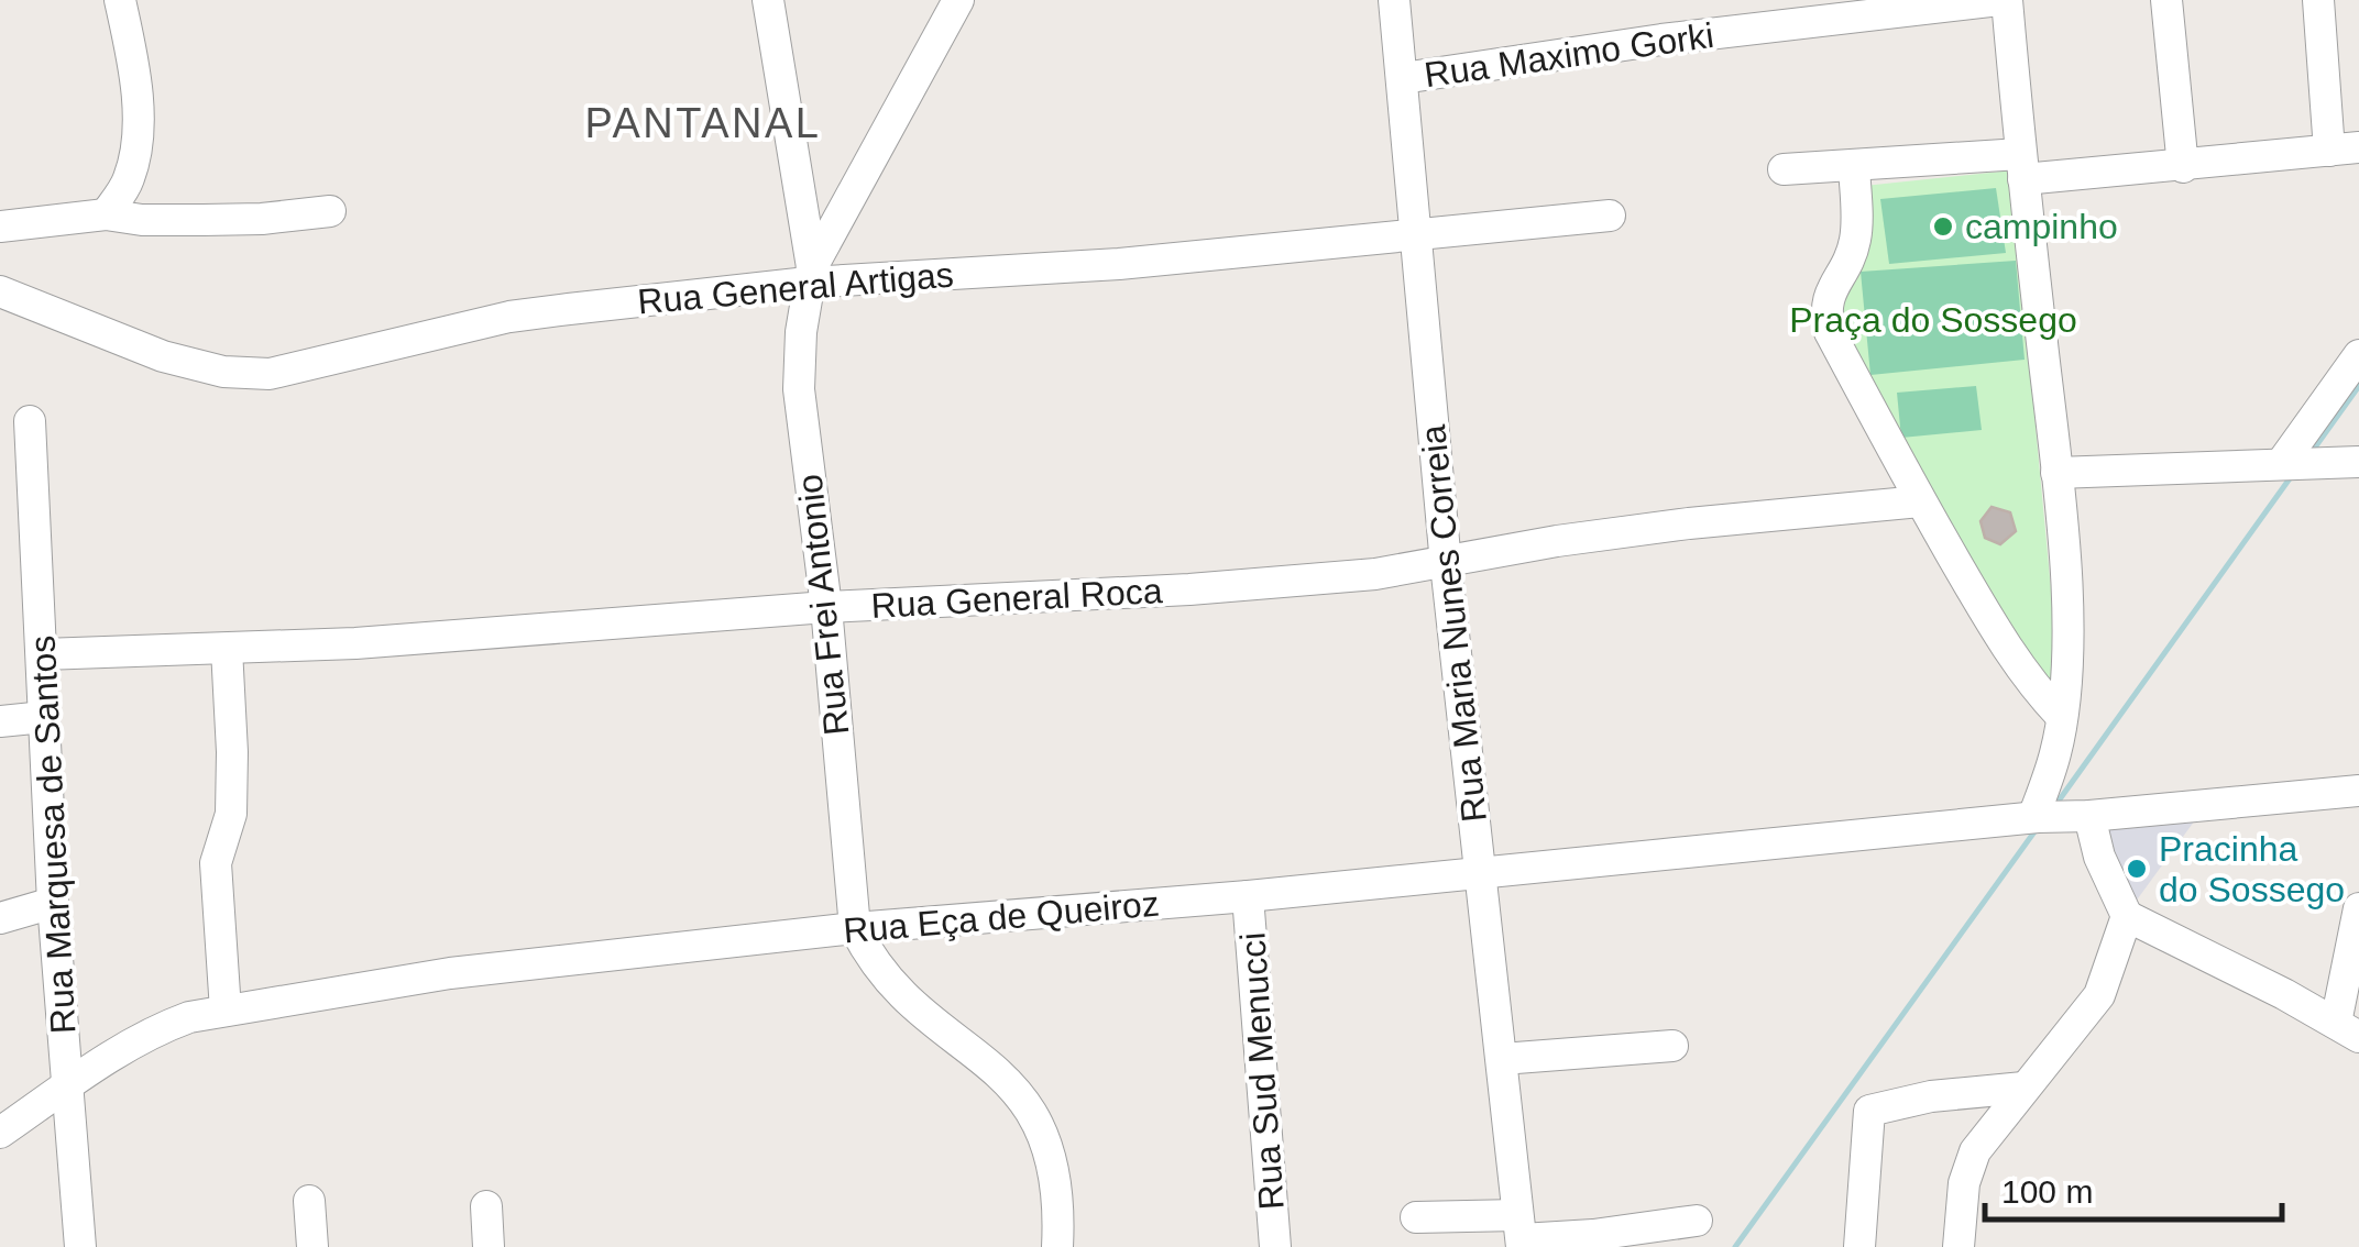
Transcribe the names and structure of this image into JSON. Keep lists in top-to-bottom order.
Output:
{
  "streets": {
    "street": [
      "Rua Maximo Gorki",
      "Rua General Artigas",
      "Rua General Roca",
      "Rua Frei Antonio",
      "Rua Maria Nunes Correia",
      "Rua Marquesa de Santos",
      "Rua Eça de Queiroz",
      "Rua Sud Menucci"
    ]
  },
  "crossings": [
    ["Rua Maximo Gorki", "Rua Maria Nunes Correia"],
    ["Rua General Artigas", "Rua Frei Antonio"],
    ["Rua General Artigas", "Rua Maria Nunes Correia"],
    ["Rua General Roca", "Rua Frei Antonio"],
    ["Rua General Roca", "Rua Maria Nunes Correia"],
    ["Rua General Roca", "Rua Marquesa de Santos"],
    ["Rua Frei Antonio", "Rua Eça de Queiroz"],
    ["Rua Maria Nunes Correia", "Rua Eça de Queiroz"],
    ["Rua Marquesa de Santos", "Rua Eça de Queiroz"],
    ["Rua Eça de Queiroz", "Rua Sud Menucci"]
  ],
  "districts": ["PANTANAL"],
  "parks": ["Praça do Sossego"],
  "places": ["campinho", "Pracinha do Sossego"],
  "scale_bar": "100 m"
}
